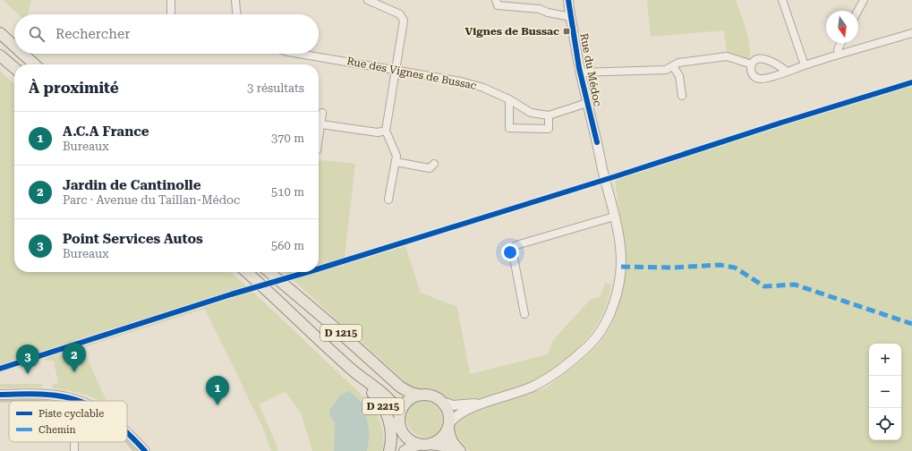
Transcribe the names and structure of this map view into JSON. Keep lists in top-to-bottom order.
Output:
{
  "streets": {
    "main road": ["D 1215", "D 2215"],
    "street": ["Rue du Médoc", "Rue des Vignes de Bussac"]
  },
  "crossings": [
    ["Rue du Médoc", "Rue des Vignes de Bussac"],
    ["Rue du Médoc", "D 1215"],
    ["Rue du Médoc", "D 2215"],
    ["D 1215", "D 2215"]
  ],
  "places": {
    "transit": ["Vignes de Bussac"]
  },
  "legend": ["Piste cyclable", "Chemin"],
  "north": "bottom",
  "page": {
    "search": "Rechercher",
    "heading": ["À proximité", "3 résultats"],
    "list": [
      {
        "mark": "1",
        "name": "A.C.A France",
        "note": "Bureaux",
        "value": "370 m"
      },
      {
        "mark": "2",
        "name": "Jardin de Cantinolle",
        "note": "Parc · Avenue du Taillan-Médoc",
        "value": "510 m"
      },
      {
        "mark": "3",
        "name": "Point Services Autos",
        "note": "Bureaux",
        "value": "560 m"
      }
    ],
    "pins": ["2", "3", "1"],
    "map_buttons": ["+", "−"]
  }
}
